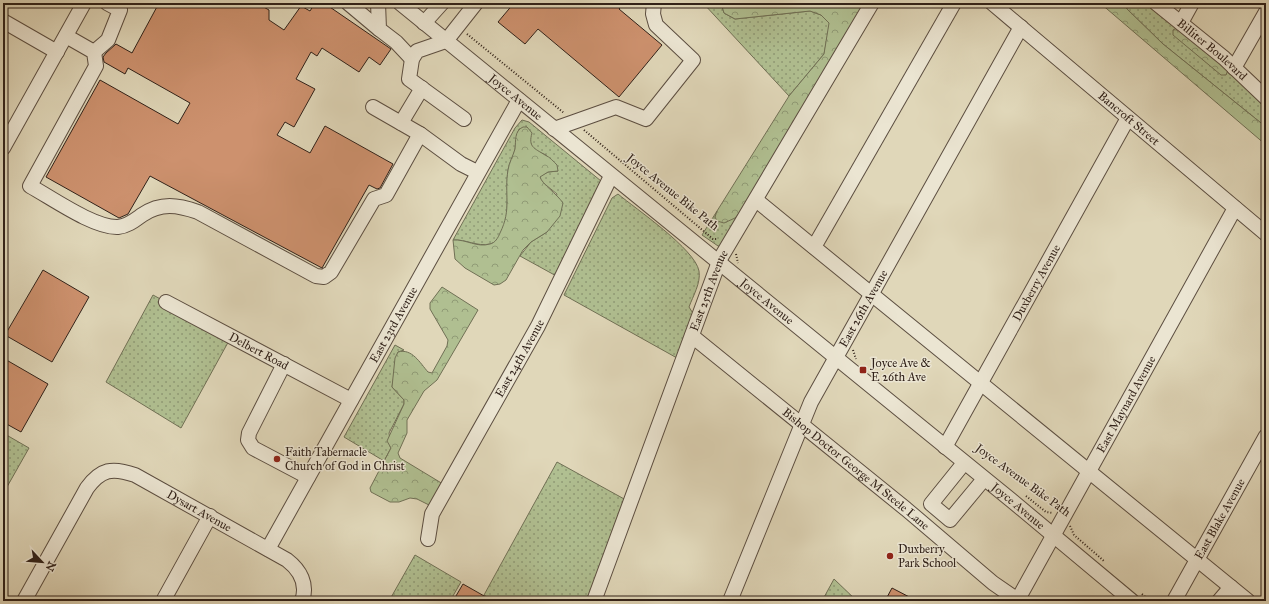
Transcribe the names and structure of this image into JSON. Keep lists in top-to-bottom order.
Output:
{
  "streets": {
    "street": [
      "Billiter Boulevard",
      "Joyce Avenue",
      "Bancroft Street",
      "Duxberry Avenue",
      "East 25th Avenue",
      "East 26th Avenue",
      "East 23rd Avenue",
      "Delbert Road",
      "East 24th Avenue",
      "East Maynard Avenue",
      "Bishop Doctor George M Steele Lane",
      "Dysart Avenue",
      "East Blake Avenue"
    ],
    "path": ["Joyce Avenue Bike Path"]
  },
  "crossings": [
    ["Joyce Avenue", "Duxberry Avenue"],
    ["Joyce Avenue", "East 25th Avenue"],
    ["Joyce Avenue", "East 26th Avenue"],
    ["Joyce Avenue", "East 23rd Avenue"],
    ["Joyce Avenue", "East 24th Avenue"],
    ["Joyce Avenue", "East Maynard Avenue"],
    ["Bancroft Street", "Duxberry Avenue"],
    ["Bancroft Street", "East 26th Avenue"],
    ["Bancroft Street", "East Maynard Avenue"],
    ["Joyce Avenue Bike Path", "East 25th Avenue"],
    ["Joyce Avenue Bike Path", "East Maynard Avenue"],
    ["East 25th Avenue", "Bishop Doctor George M Steele Lane"],
    ["East 26th Avenue", "Bishop Doctor George M Steele Lane"],
    ["East 23rd Avenue", "Delbert Road"],
    ["East 23rd Avenue", "Dysart Avenue"],
    ["East Maynard Avenue", "Bishop Doctor George M Steele Lane"]
  ],
  "places": {
    "transit": ["Joyce Ave & E 26th Ave"],
    "other": ["Faith Tabernacle Church of God in Christ", "Duxberry Park School"]
  },
  "north": "bottom right"
}
